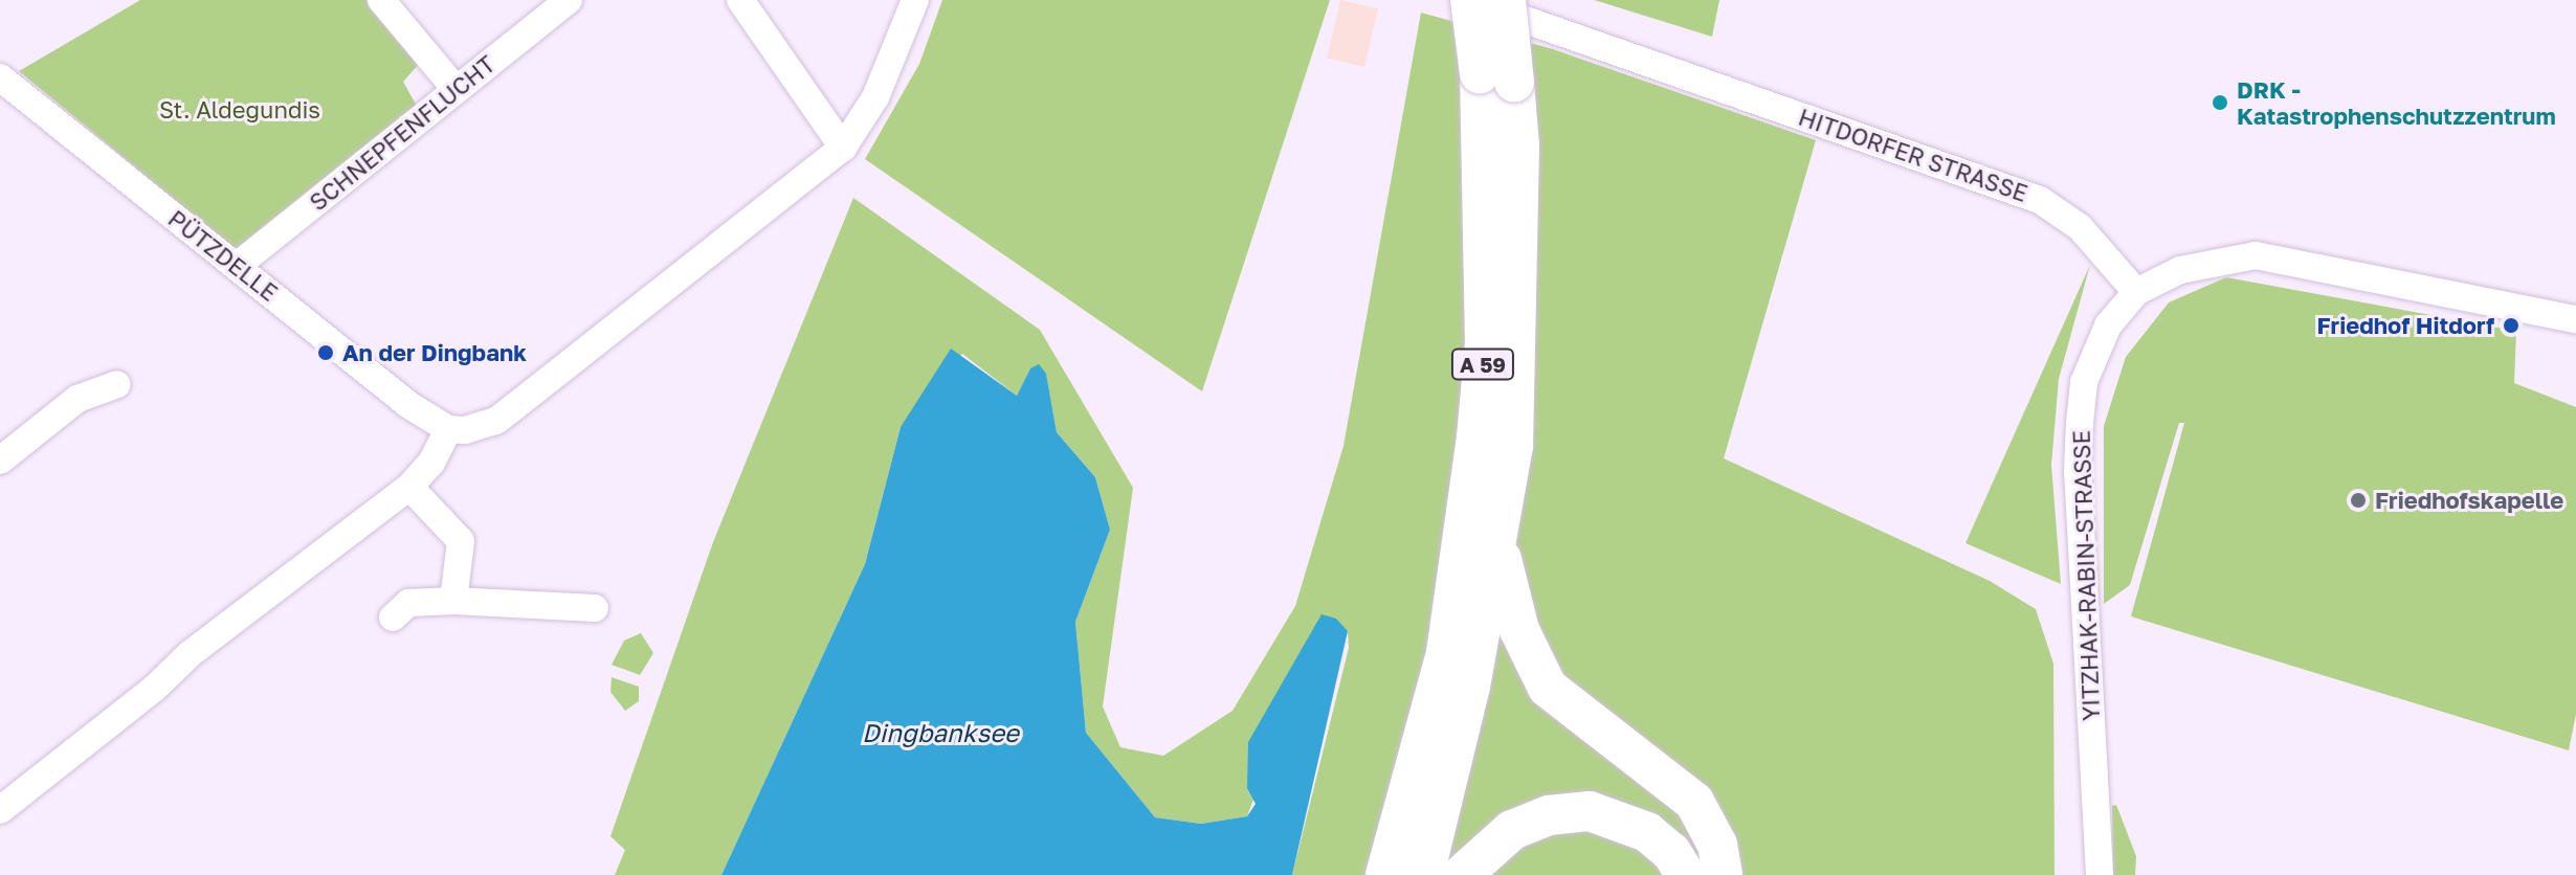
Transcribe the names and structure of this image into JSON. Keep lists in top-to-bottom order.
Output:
{
  "streets": {
    "highway": ["A 59"],
    "street": [
      "SCHNEPFENFLUCHT",
      "HITDORFER STRASSE",
      "PÜTZDELLE",
      "YITZHAK-RABIN-STRASSE"
    ]
  },
  "crossings": [
    ["SCHNEPFENFLUCHT", "PÜTZDELLE"],
    ["HITDORFER STRASSE", "A 59"],
    ["HITDORFER STRASSE", "YITZHAK-RABIN-STRASSE"]
  ],
  "water": ["Dingbanksee"],
  "parks": ["St. Aldegundis"],
  "places": [
    "DRK - Katastrophenschutzzentrum",
    "Friedhof Hitdorf",
    "An der Dingbank",
    "Friedhofskapelle"
  ]
}
